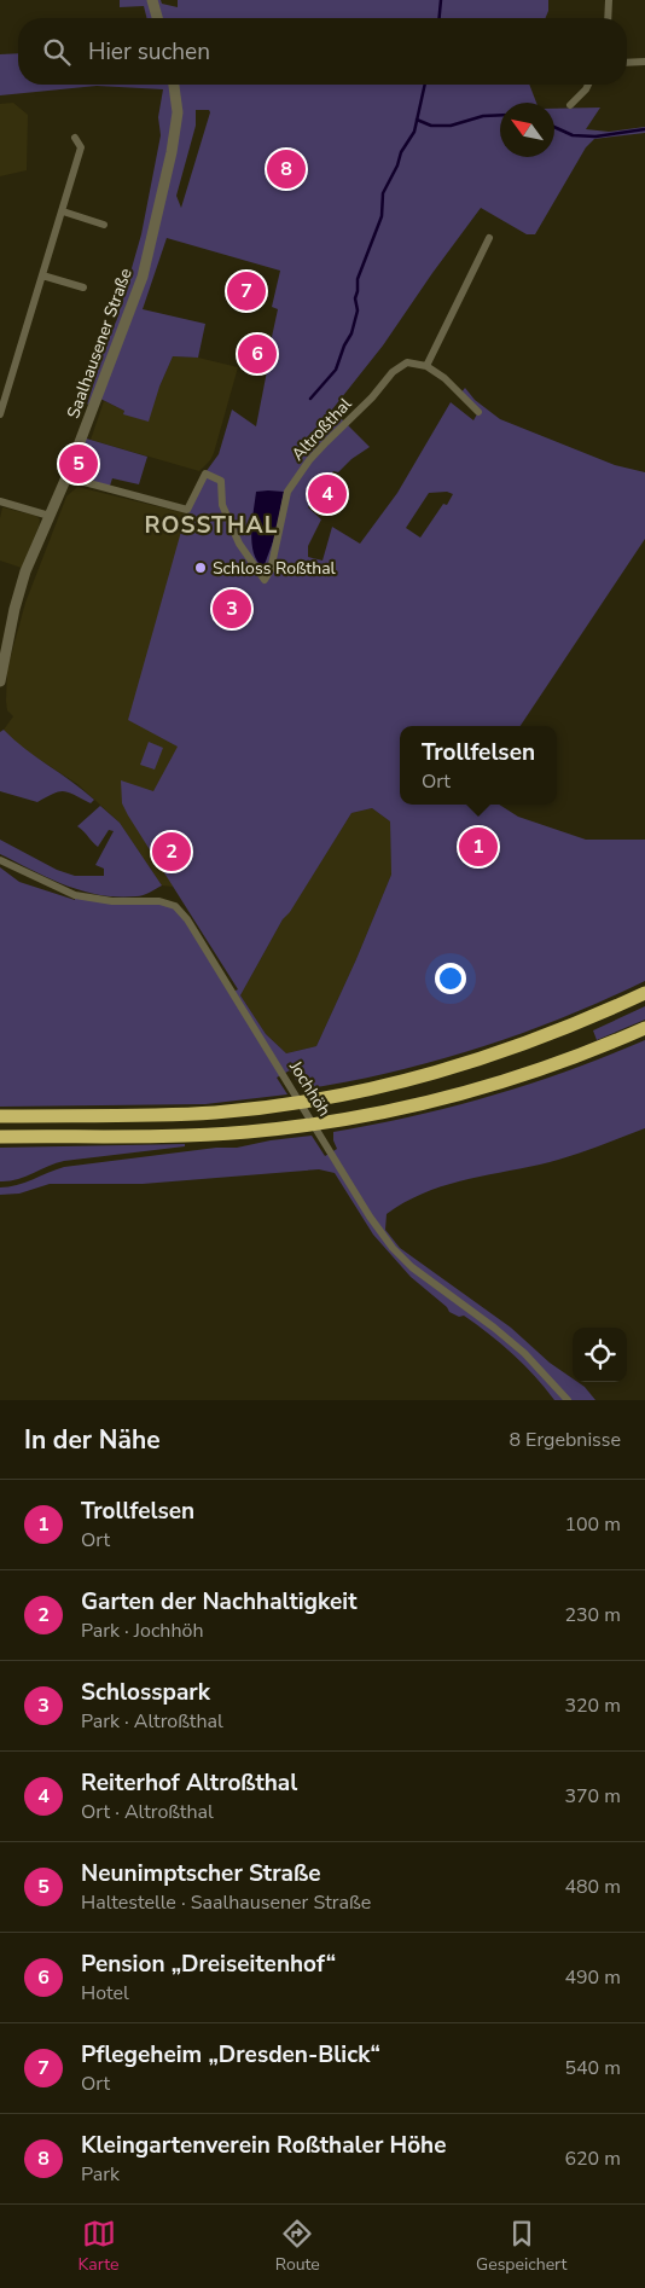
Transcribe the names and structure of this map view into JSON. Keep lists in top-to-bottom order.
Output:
{
  "streets": {
    "street": ["Saalhausener Straße", "Altroßthal", "Jochhöh"]
  },
  "crossings": [
    ["Saalhausener Straße", "Altroßthal"]
  ],
  "districts": ["ROSSTHAL"],
  "places": ["Schloss Roßthal"],
  "north": "top left",
  "page": {
    "search": "Hier suchen",
    "pins": [
      "8",
      "7",
      "6",
      "5",
      "4",
      "3",
      "1",
      "2"
    ],
    "popup": ["Trollfelsen", "Ort"],
    "heading": ["In der Nähe", "8 Ergebnisse"],
    "list": [
      {
        "mark": "1",
        "name": "Trollfelsen",
        "note": "Ort",
        "value": "100 m"
      },
      {
        "mark": "2",
        "name": "Garten der Nachhaltigkeit",
        "note": "Park · Jochhöh",
        "value": "230 m"
      },
      {
        "mark": "3",
        "name": "Schlosspark",
        "note": "Park · Altroßthal",
        "value": "320 m"
      },
      {
        "mark": "4",
        "name": "Reiterhof Altroßthal",
        "note": "Ort · Altroßthal",
        "value": "370 m"
      },
      {
        "mark": "5",
        "name": "Neunimptscher Straße",
        "note": "Haltestelle · Saalhausener Straße",
        "value": "480 m"
      },
      {
        "mark": "6",
        "name": "Pension „Dreiseitenhof“",
        "note": "Hotel",
        "value": "490 m"
      },
      {
        "mark": "7",
        "name": "Pflegeheim „Dresden-Blick“",
        "note": "Ort",
        "value": "540 m"
      },
      {
        "mark": "8",
        "name": "Kleingartenverein Roßthaler Höhe",
        "note": "Park",
        "value": "620 m"
      }
    ],
    "nav": ["Karte", "Route", "Gespeichert"]
  }
}
